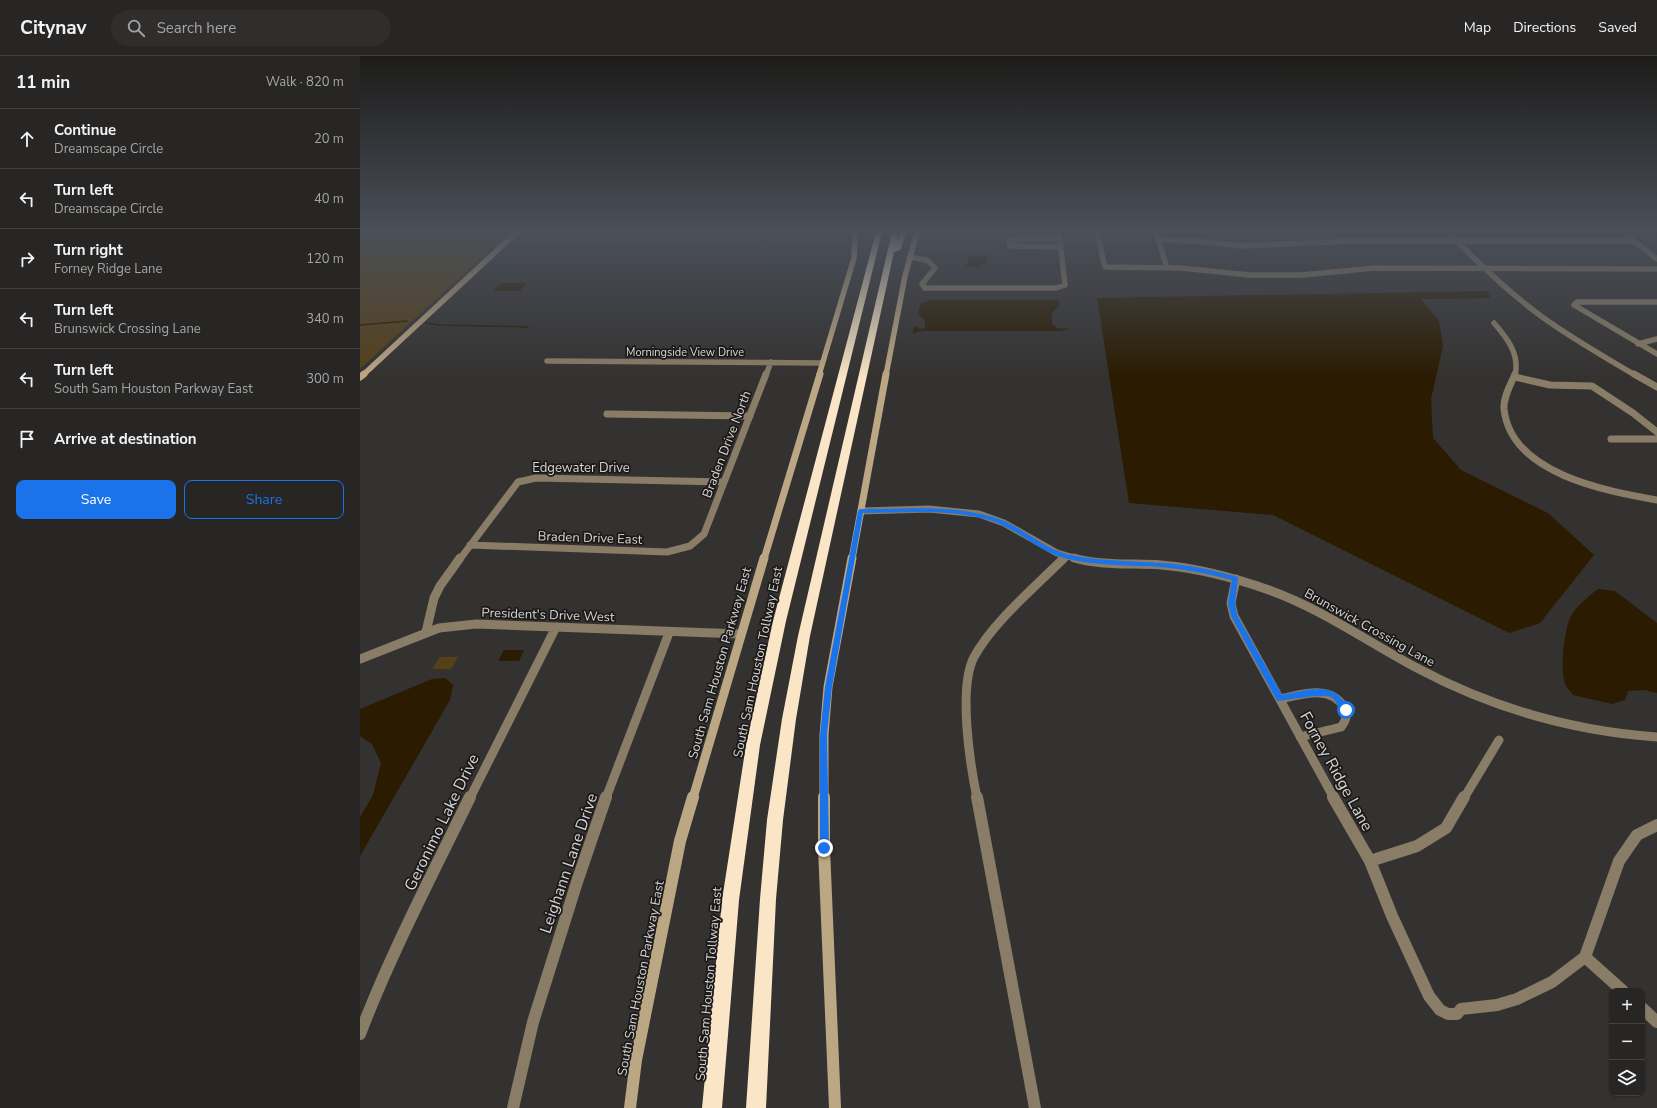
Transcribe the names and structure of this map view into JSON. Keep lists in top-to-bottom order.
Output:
{
  "streets": {
    "highway": ["South Sam Houston Tollway East"],
    "main road": ["South Sam Houston Parkway East"],
    "street": [
      "Morningside View Drive",
      "Braden Drive North",
      "Edgewater Drive",
      "Braden Drive East",
      "President's Drive West",
      "Brunswick Crossing Lane",
      "Forney Ridge Lane",
      "Geronimo Lake Drive",
      "Leighann Lane Drive"
    ]
  },
  "crossings": [
    ["Morningside View Drive", "Braden Drive North"],
    ["Morningside View Drive", "South Sam Houston Parkway East"],
    ["Braden Drive North", "Edgewater Drive"],
    ["Braden Drive North", "Braden Drive East"],
    ["Edgewater Drive", "Braden Drive East"],
    ["Edgewater Drive", "President's Drive West"],
    ["President's Drive West", "South Sam Houston Parkway East"],
    ["President's Drive West", "Geronimo Lake Drive"],
    ["President's Drive West", "Leighann Lane Drive"],
    ["Brunswick Crossing Lane", "Forney Ridge Lane"]
  ],
  "page": {
    "header": "Citynav",
    "search": "Search here",
    "nav": ["Map", "Directions", "Saved"],
    "heading": ["11 min", "Walk · 820 m"],
    "list": [
      ["Continue", "Dreamscape Circle", "20 m"],
      ["Turn left", "Dreamscape Circle", "40 m"],
      ["Turn right", "Forney Ridge Lane", "120 m"],
      ["Turn left", "Brunswick Crossing Lane", "340 m"],
      ["Turn left", "South Sam Houston Parkway East", "300 m"],
      "Arrive at destination"
    ],
    "buttons": ["Save", "Share"],
    "map_buttons": ["+", "−"]
  }
}
